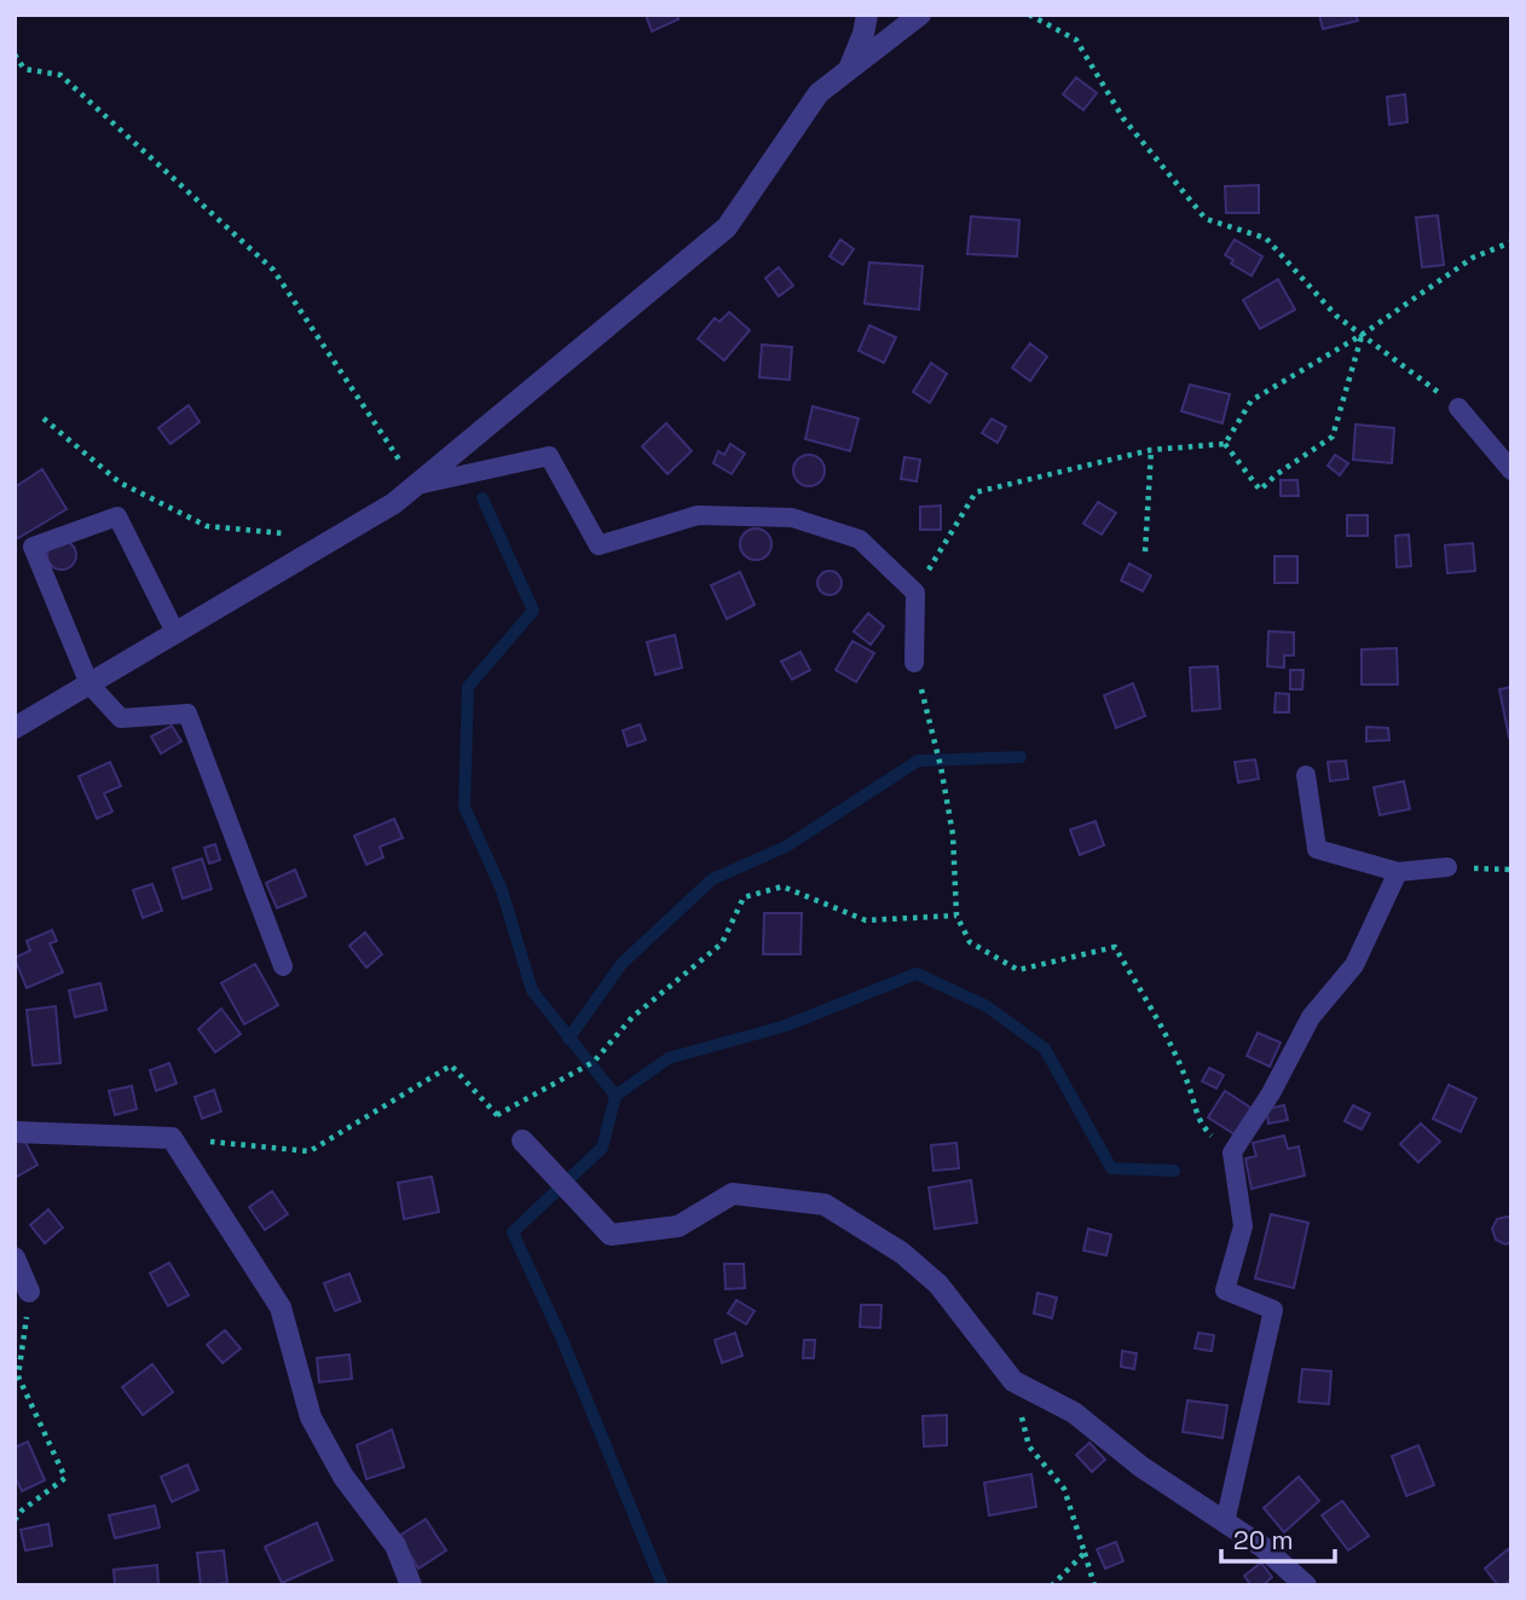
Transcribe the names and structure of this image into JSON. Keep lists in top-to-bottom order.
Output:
{
  "scale_bar": "20 m"
}
